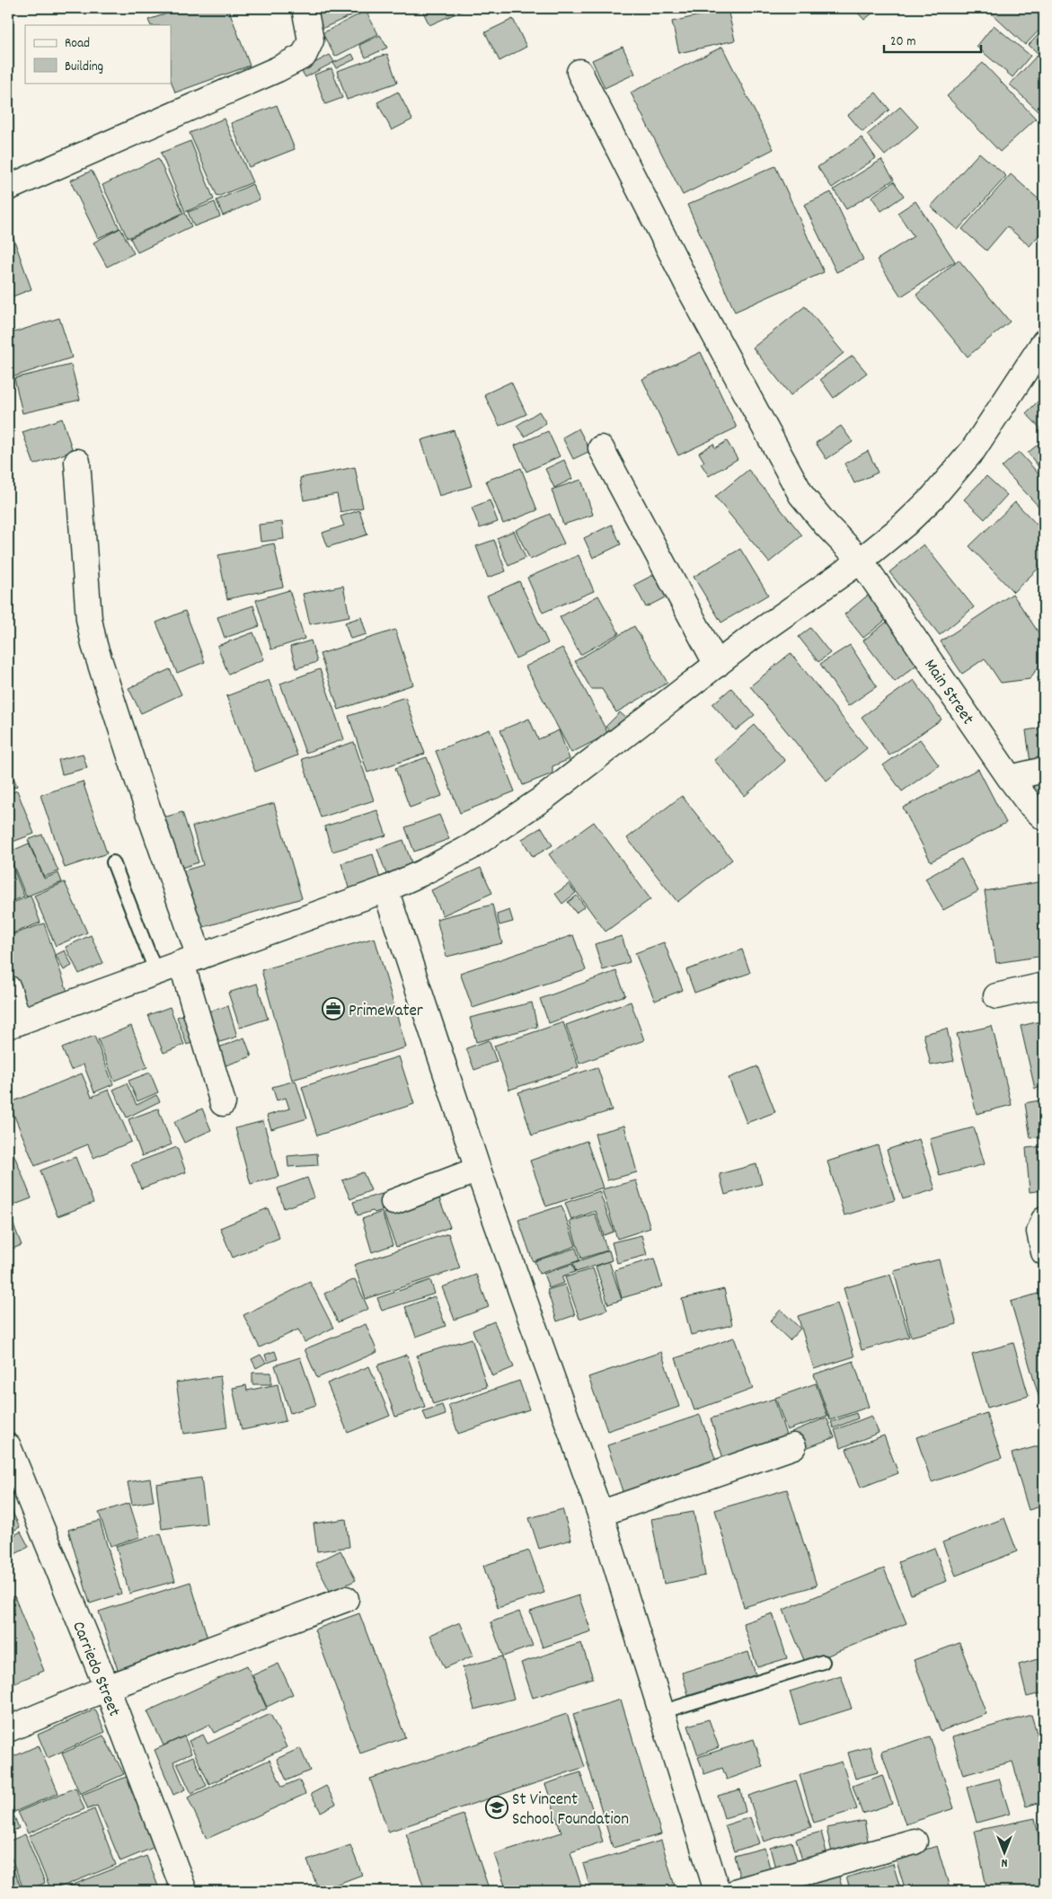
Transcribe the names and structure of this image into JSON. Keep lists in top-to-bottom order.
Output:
{
  "streets": {
    "street": ["Main Street", "Carriedo Street"]
  },
  "places": {
    "office": ["PrimeWater"],
    "school or university": ["St Vincent School Foundation"]
  },
  "legend": ["Road", "Building"],
  "scale_bar": "20 m",
  "north": "bottom"
}
